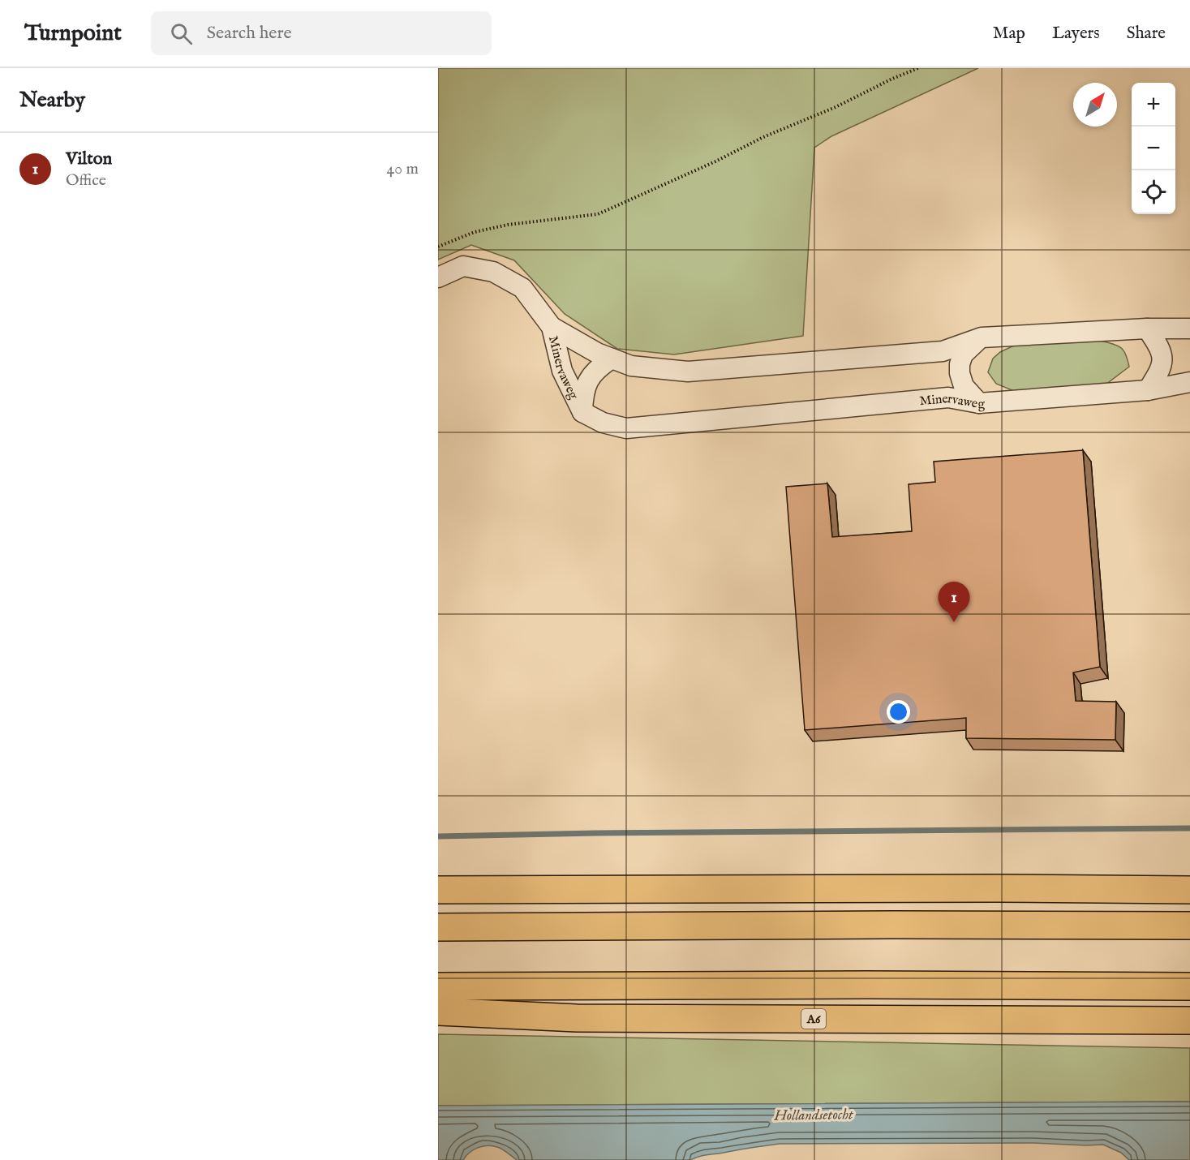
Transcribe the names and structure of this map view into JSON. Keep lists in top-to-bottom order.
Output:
{
  "streets": {
    "highway": ["A6"],
    "street": ["Minervaweg"]
  },
  "water": ["Hollandsetocht"],
  "north": "top right",
  "page": {
    "header": "Turnpoint",
    "search": "Search here",
    "nav": ["Map", "Layers", "Share"],
    "heading": "Nearby",
    "map_buttons": ["+", "−"],
    "list": [
      {
        "mark": "1",
        "name": "Vilton",
        "note": "Office",
        "value": "40 m"
      }
    ],
    "pins": "1"
  }
}
